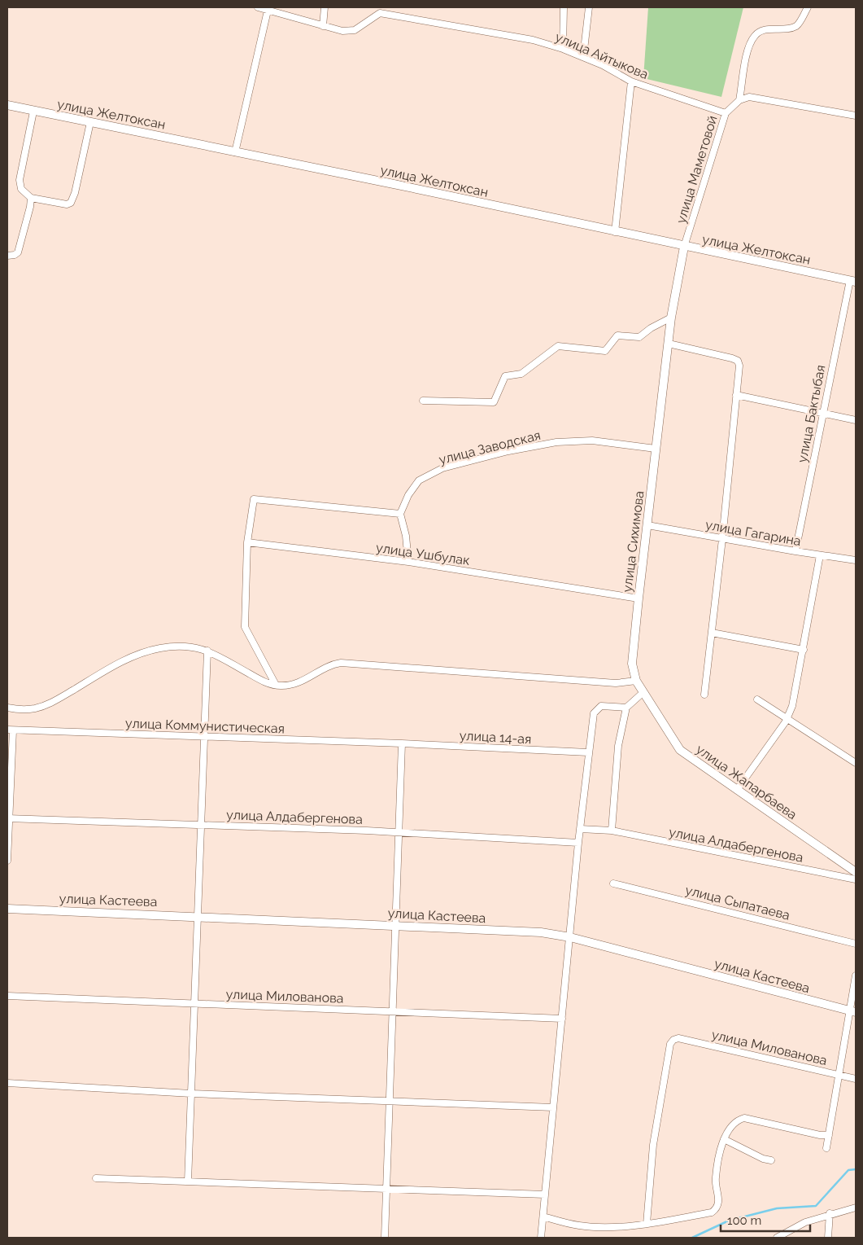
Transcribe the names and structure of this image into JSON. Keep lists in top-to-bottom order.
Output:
{
  "streets": {
    "street": [
      "улица Айтыкова",
      "улица Желтоксан",
      "улица Маметовой",
      "улица Бактыбая",
      "улица Заводская",
      "улица Гагарина",
      "улица Сихимова",
      "улица Ушбулак",
      "улица Коммунистическая",
      "улица 14-ая",
      "улица Жапарбаева",
      "улица Алдабергенова",
      "улица Кастеева",
      "улица Сыпатаева",
      "улица Милованова"
    ]
  },
  "crossings": [
    ["улица Айтыкова", "улица Маметовой"],
    ["улица Желтоксан", "улица Маметовой"],
    ["улица Желтоксан", "улица Бактыбая"],
    ["улица Желтоксан", "улица Сихимова"],
    ["улица Маметовой", "улица Сихимова"],
    ["улица Бактыбая", "улица Гагарина"],
    ["улица Заводская", "улица Сихимова"],
    ["улица Гагарина", "улица Сихимова"],
    ["улица Сихимова", "улица Ушбулак"],
    ["улица Сихимова", "улица Жапарбаева"],
    ["улица Коммунистическая", "улица 14-ая"]
  ],
  "scale_bar": "100 m"
}
